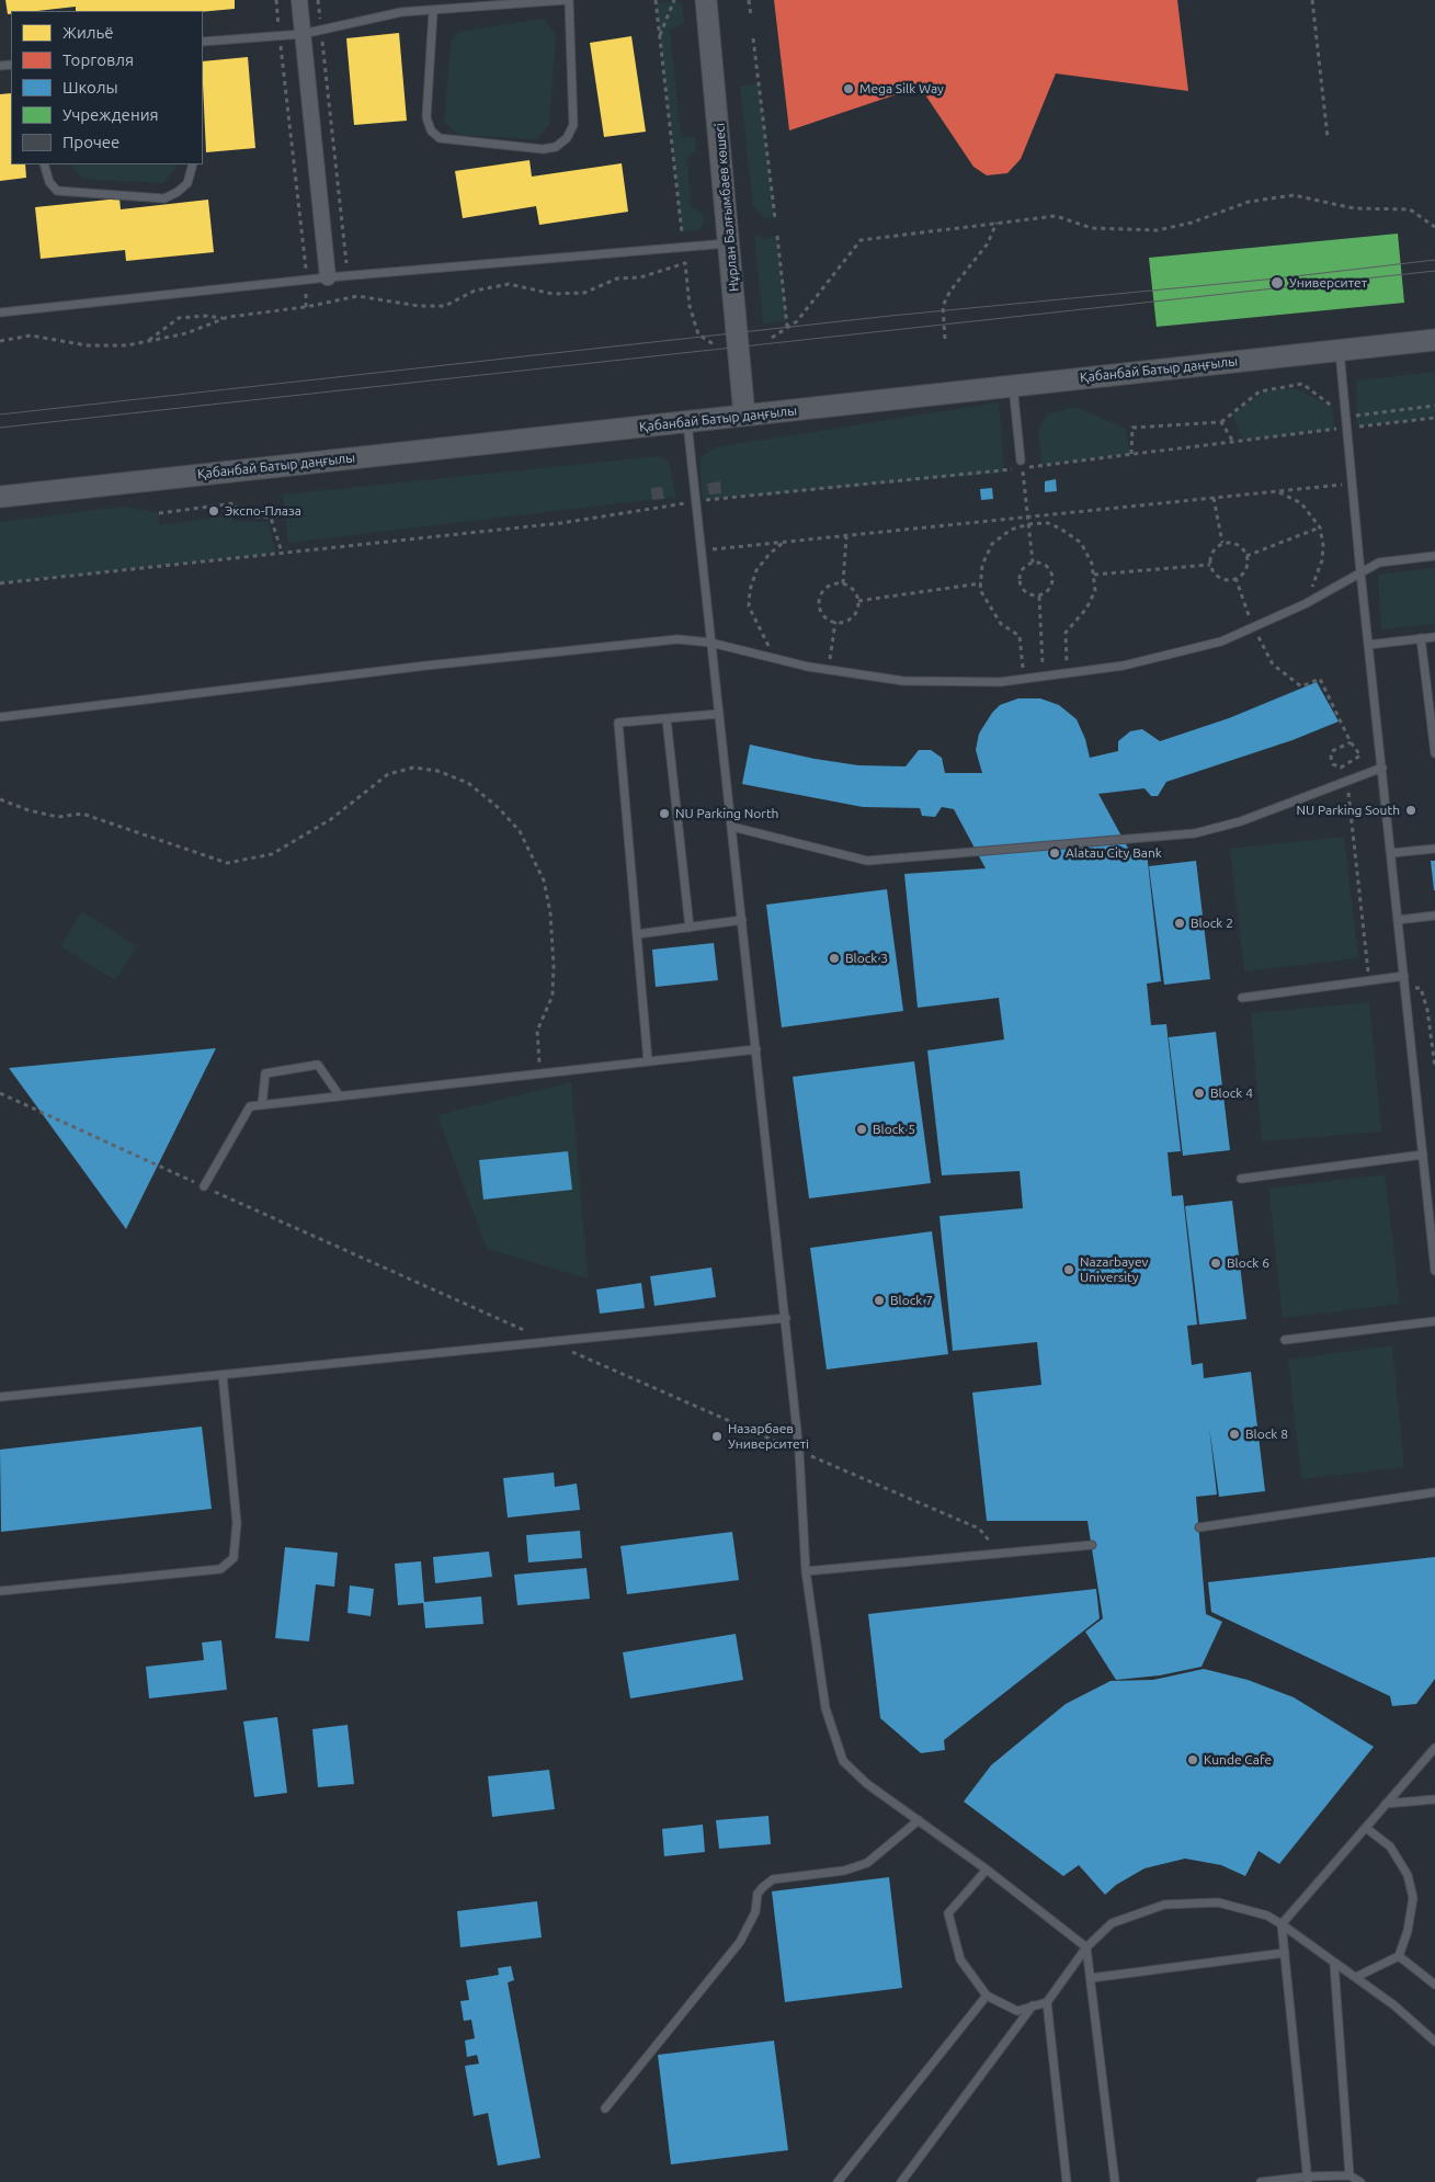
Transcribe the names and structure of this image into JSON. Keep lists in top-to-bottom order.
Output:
{
  "streets": {
    "main road": ["Нұрлан Балғымбаев көшесі", "Қабанбай Батыр даңғылы"]
  },
  "crossings": [
    ["Нұрлан Балғымбаев көшесі", "Қабанбай Батыр даңғылы"]
  ],
  "places": [
    "Mega Silk Way",
    "Университет",
    "Экспо-Плаза",
    "NU Parking South",
    "NU Parking North",
    "Alatau City Bank",
    "Block 2",
    "Block 3",
    "Block 4",
    "Block 5",
    "Block 6",
    "Nazarbayev University",
    "Block 7",
    "Block 8",
    "Назарбаев Университеті",
    "Kunde Cafe"
  ],
  "legend": [
    "Жильё",
    "Торговля",
    "Школы",
    "Учреждения",
    "Прочее"
  ]
}
